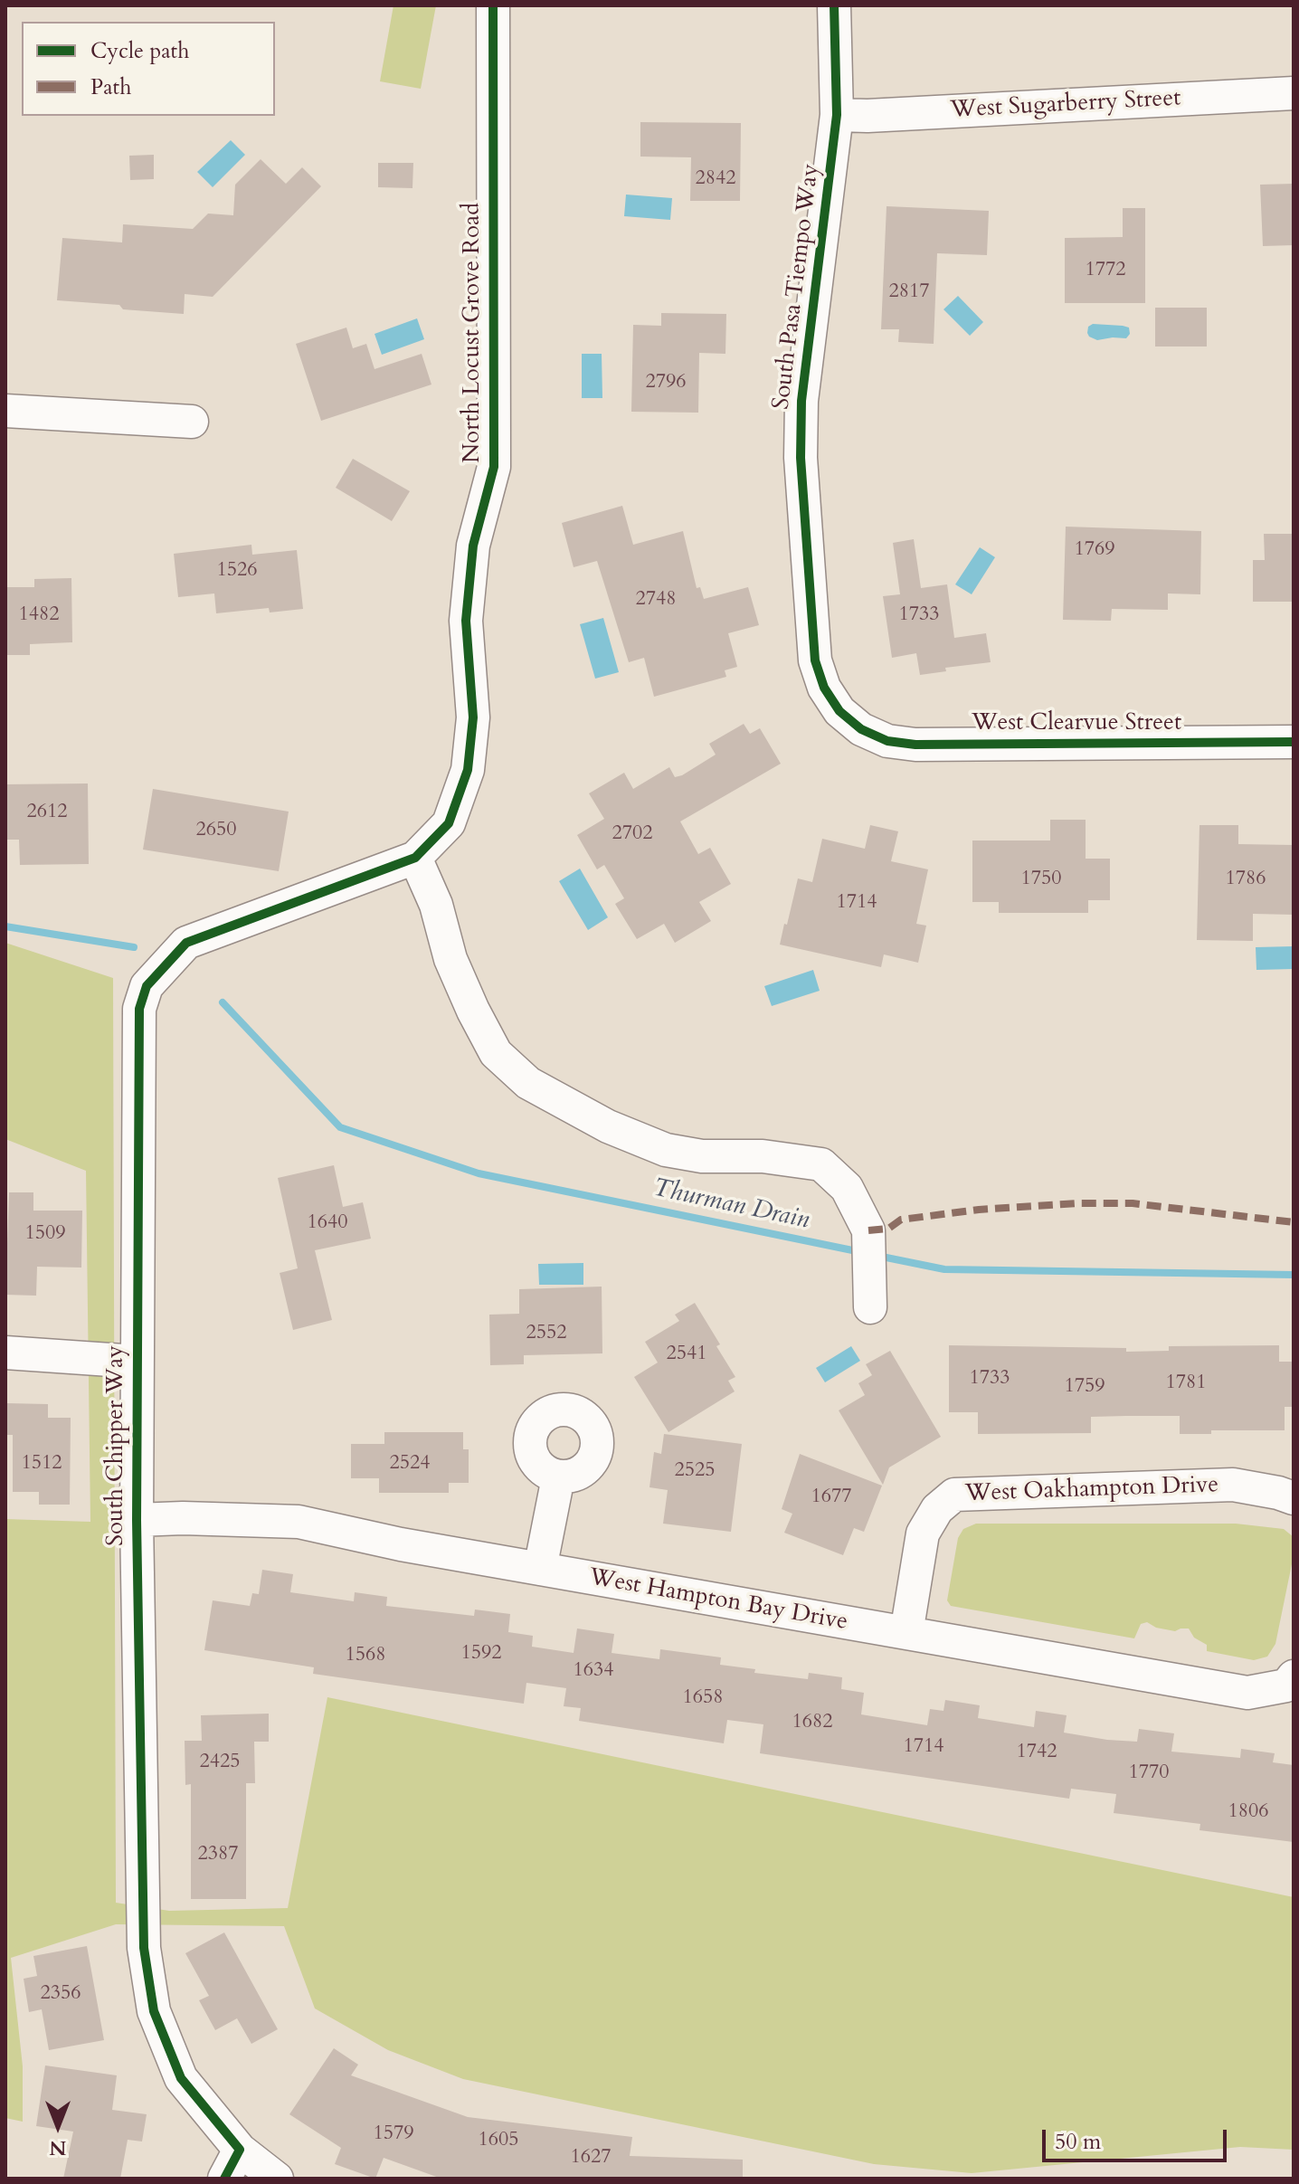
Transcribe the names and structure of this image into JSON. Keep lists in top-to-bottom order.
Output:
{
  "streets": {
    "street": [
      "West Sugarberry Street",
      "South Pasa Tiempo Way",
      "North Locust Grove Road",
      "West Clearvue Street",
      "South Chipper Way",
      "West Oakhampton Drive",
      "West Hampton Bay Drive"
    ]
  },
  "crossings": [
    ["West Sugarberry Street", "South Pasa Tiempo Way"],
    ["South Pasa Tiempo Way", "West Clearvue Street"],
    ["North Locust Grove Road", "South Chipper Way"],
    ["South Chipper Way", "West Hampton Bay Drive"],
    ["West Oakhampton Drive", "West Hampton Bay Drive"]
  ],
  "water": ["Thurman Drain"],
  "house_numbers": [
    "2842",
    "1772",
    "2817",
    "2796",
    "1769",
    "1526",
    "2748",
    "1482",
    "1733",
    "2612",
    "2650",
    "2702",
    "1750",
    "1786",
    "1714",
    "1640",
    "1509",
    "2552",
    "2541",
    "1733",
    "1781",
    "1759",
    "1512",
    "2524",
    "2525",
    "1677",
    "1592",
    "1568",
    "1634",
    "1658",
    "1682",
    "1714",
    "1742",
    "2425",
    "1770",
    "1806",
    "2387",
    "2356",
    "1579",
    "1605",
    "1627"
  ],
  "legend": ["Cycle path", "Path"],
  "scale_bar": "50 m",
  "north": "bottom"
}
